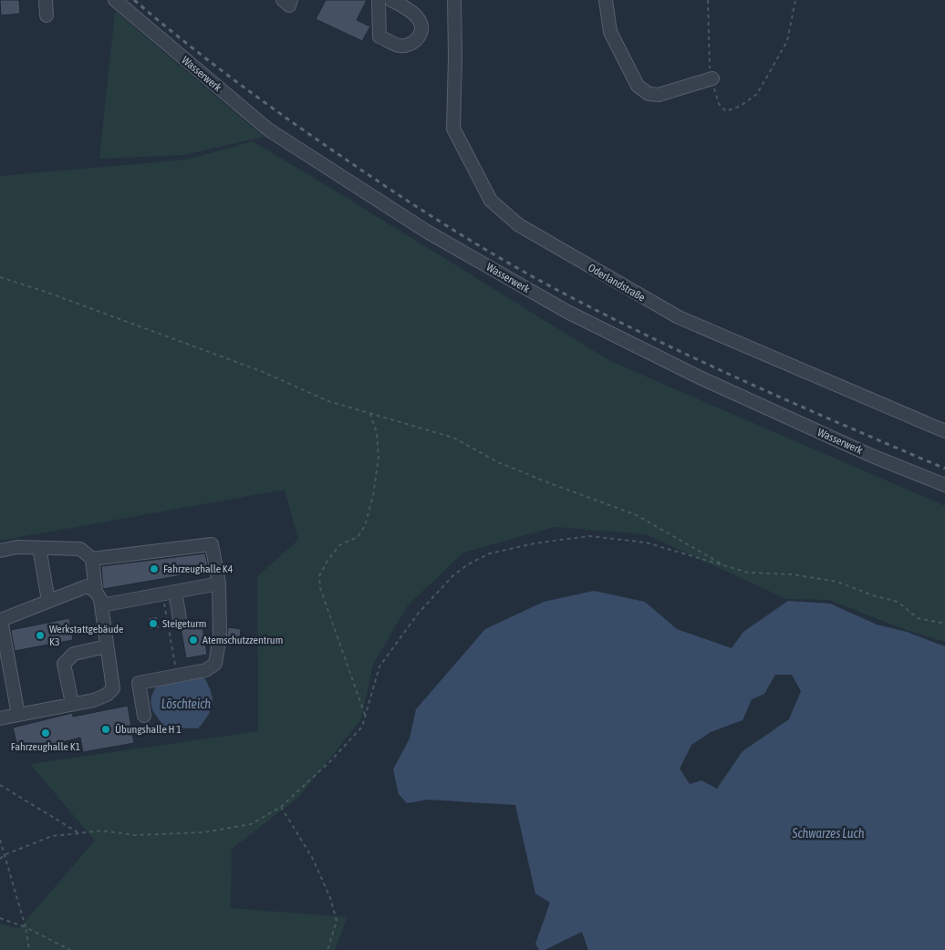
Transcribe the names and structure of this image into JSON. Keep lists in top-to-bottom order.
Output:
{
  "streets": {
    "street": ["Wasserwerk", "Oderlandstraße"]
  },
  "water": ["Löschteich", "Schwarzes Luch"],
  "places": [
    "Fahrzeughalle K4",
    "Steigeturm",
    "Werkstattgebäude K3",
    "Atemschutzzentrum",
    "Übungshalle H 1",
    "Fahrzeughalle K1"
  ]
}
